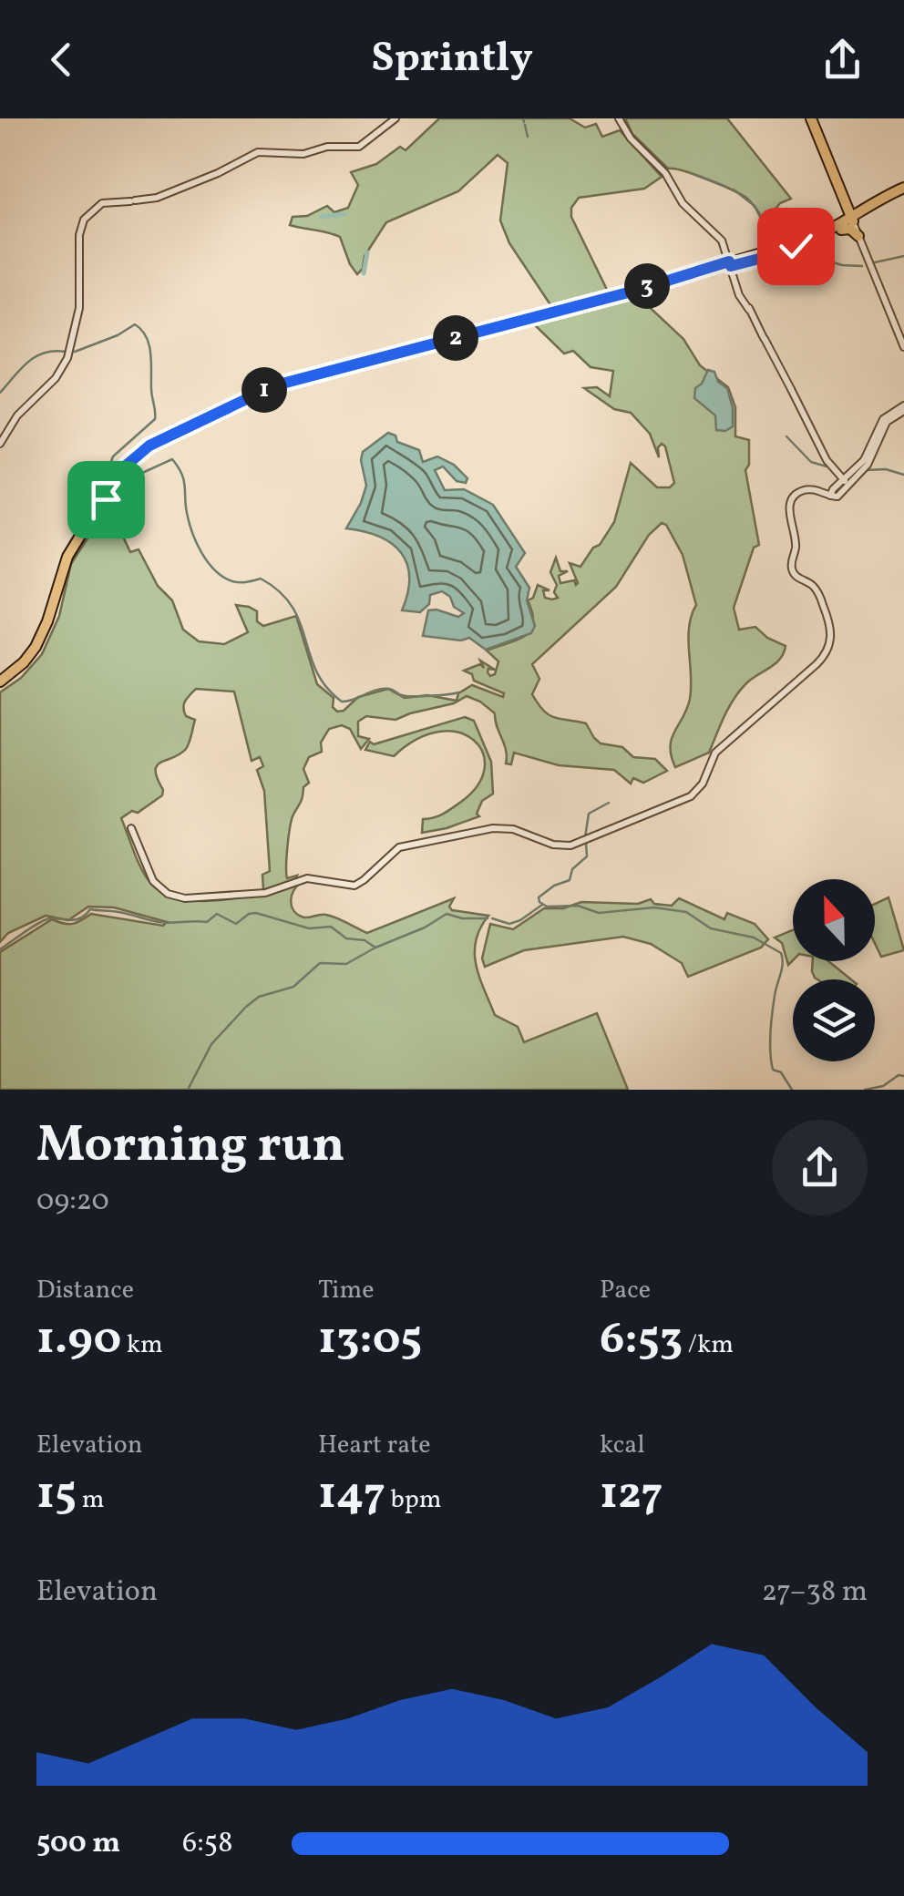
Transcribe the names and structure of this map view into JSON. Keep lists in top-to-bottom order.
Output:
{
  "north": "top",
  "page": {
    "header": "Sprintly",
    "pins": ["3", "2", "1"],
    "heading": ["Morning run", "09:20"],
    "stats": [
      ["Distance", "1.90 km"],
      ["Time", "13:05"],
      ["Pace", "6:53 /km"],
      ["Elevation", "15 m"],
      ["Heart rate", "147 bpm"],
      ["kcal", "127"]
    ],
    "chart": ["Elevation", "27–38 m"],
    "list": [
      {
        "name": "500 m",
        "note": "6:58"
      }
    ]
  }
}
